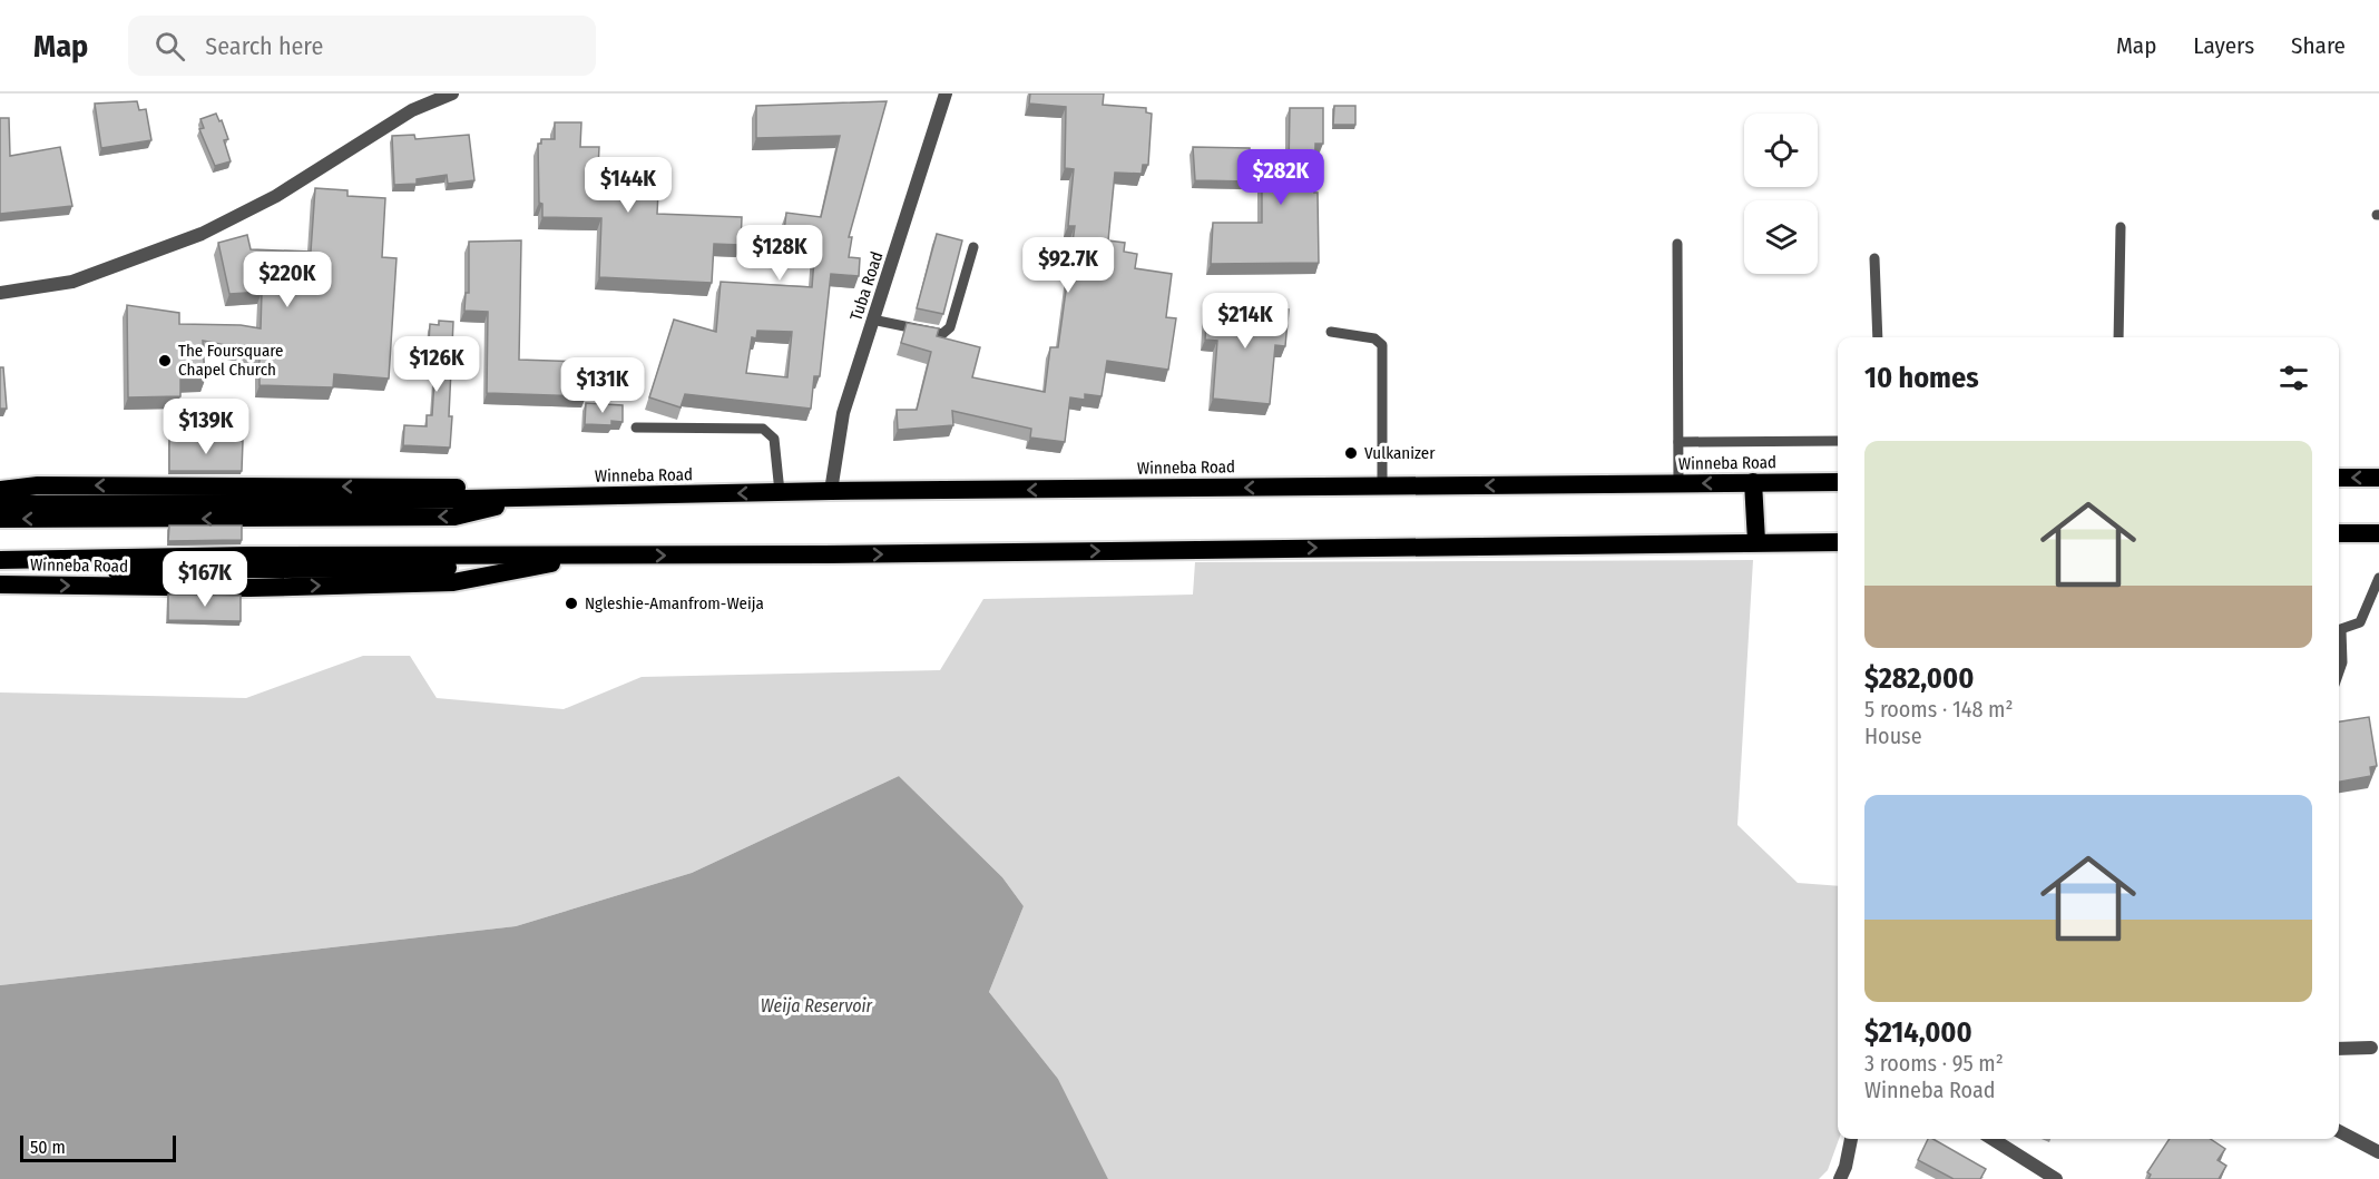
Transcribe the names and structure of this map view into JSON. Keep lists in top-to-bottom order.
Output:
{
  "streets": {
    "highway": ["Winneba Road"],
    "street": ["Tuba Road"]
  },
  "crossings": [
    ["Tuba Road", "Winneba Road"]
  ],
  "water": ["Weija Reservoir"],
  "places": ["The Foursquare Chapel Church", "Vulkanizer", "Ngleshie-Amanfrom-Weija"],
  "scale_bar": "50 m",
  "page": {
    "header": "Map",
    "search": "Search here",
    "nav": ["Map", "Layers", "Share"],
    "price": [
      "$282K",
      "$144K",
      "$128K",
      "$92.7K",
      "$220K",
      "$214K",
      "$126K",
      "$131K",
      "$139K",
      "$167K"
    ],
    "heading": "10 homes",
    "list": [
      {
        "name": "$282,000",
        "note": "5 rooms · 148 m² · House"
      },
      {
        "name": "$214,000",
        "note": "3 rooms · 95 m² · Winneba Road"
      }
    ],
    "scale": "50 m"
  }
}
